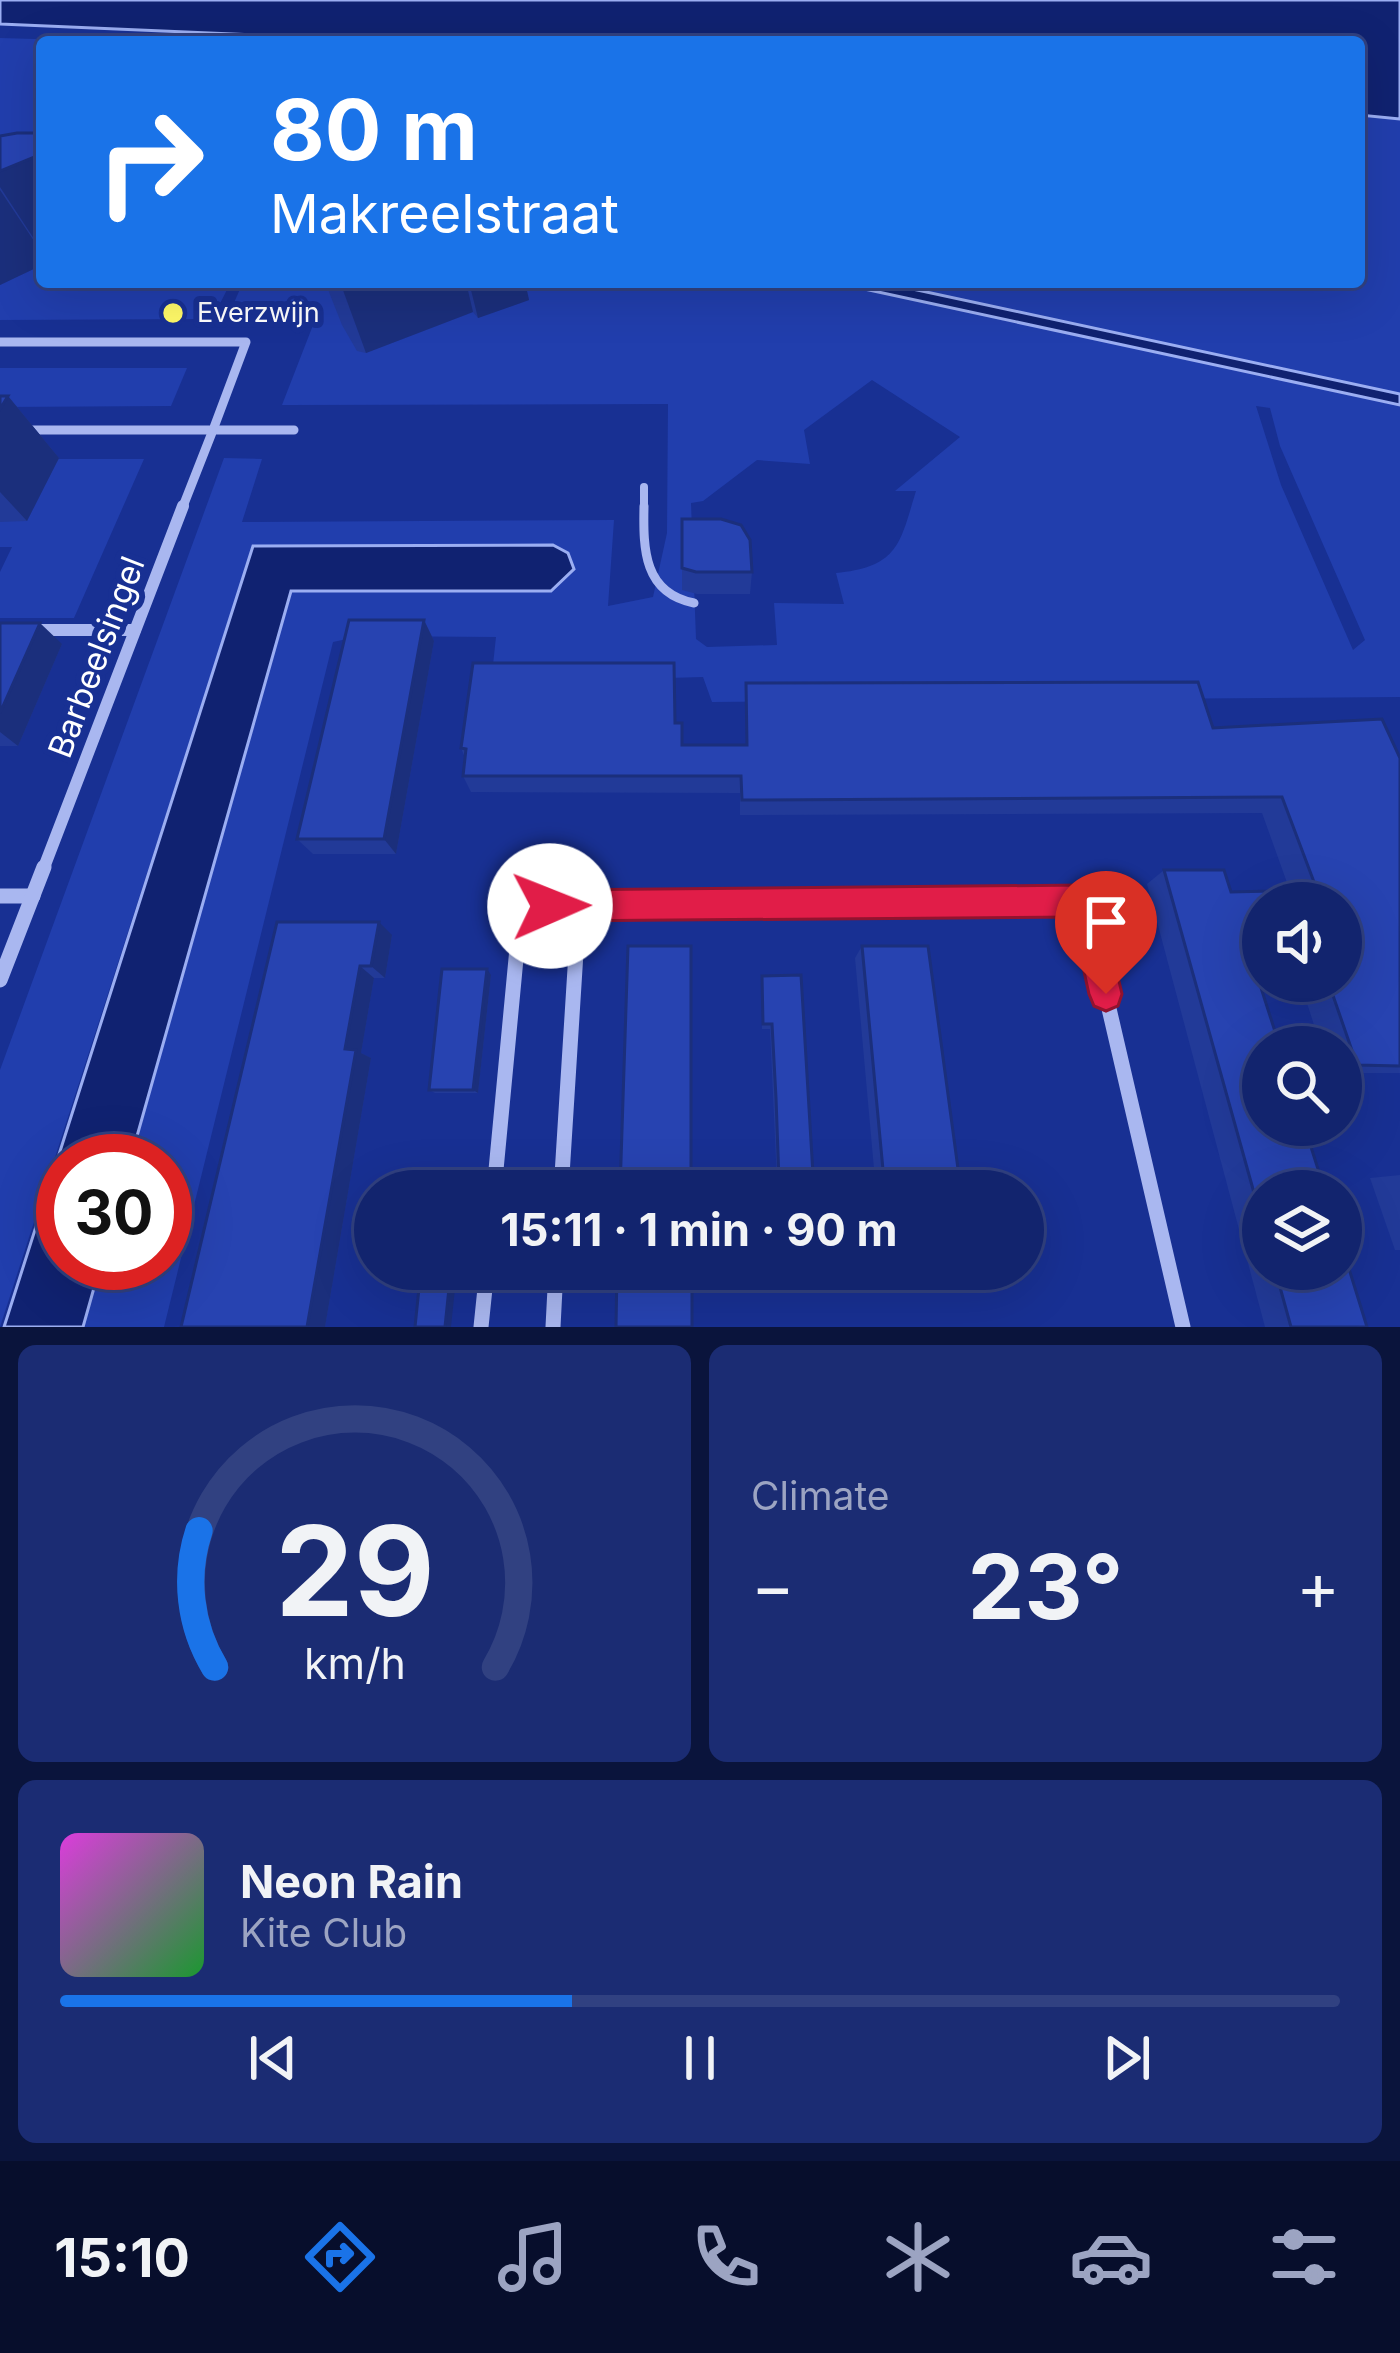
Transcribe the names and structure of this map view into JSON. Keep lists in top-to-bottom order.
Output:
{
  "streets": {
    "street": ["Barbeelsingel"]
  },
  "places": ["Everzwijn"],
  "page": {
    "turn": ["80 m", "Makreelstraat"],
    "limit": "30",
    "trip": "15:11 · 1 min · 90 m",
    "tile": "Climate",
    "heat": ["−", "23°", "+"],
    "song": ["Neon Rain", "Kite Club"],
    "tabs": "15:10",
    "gauge": ["29", "km/h"]
  }
}
